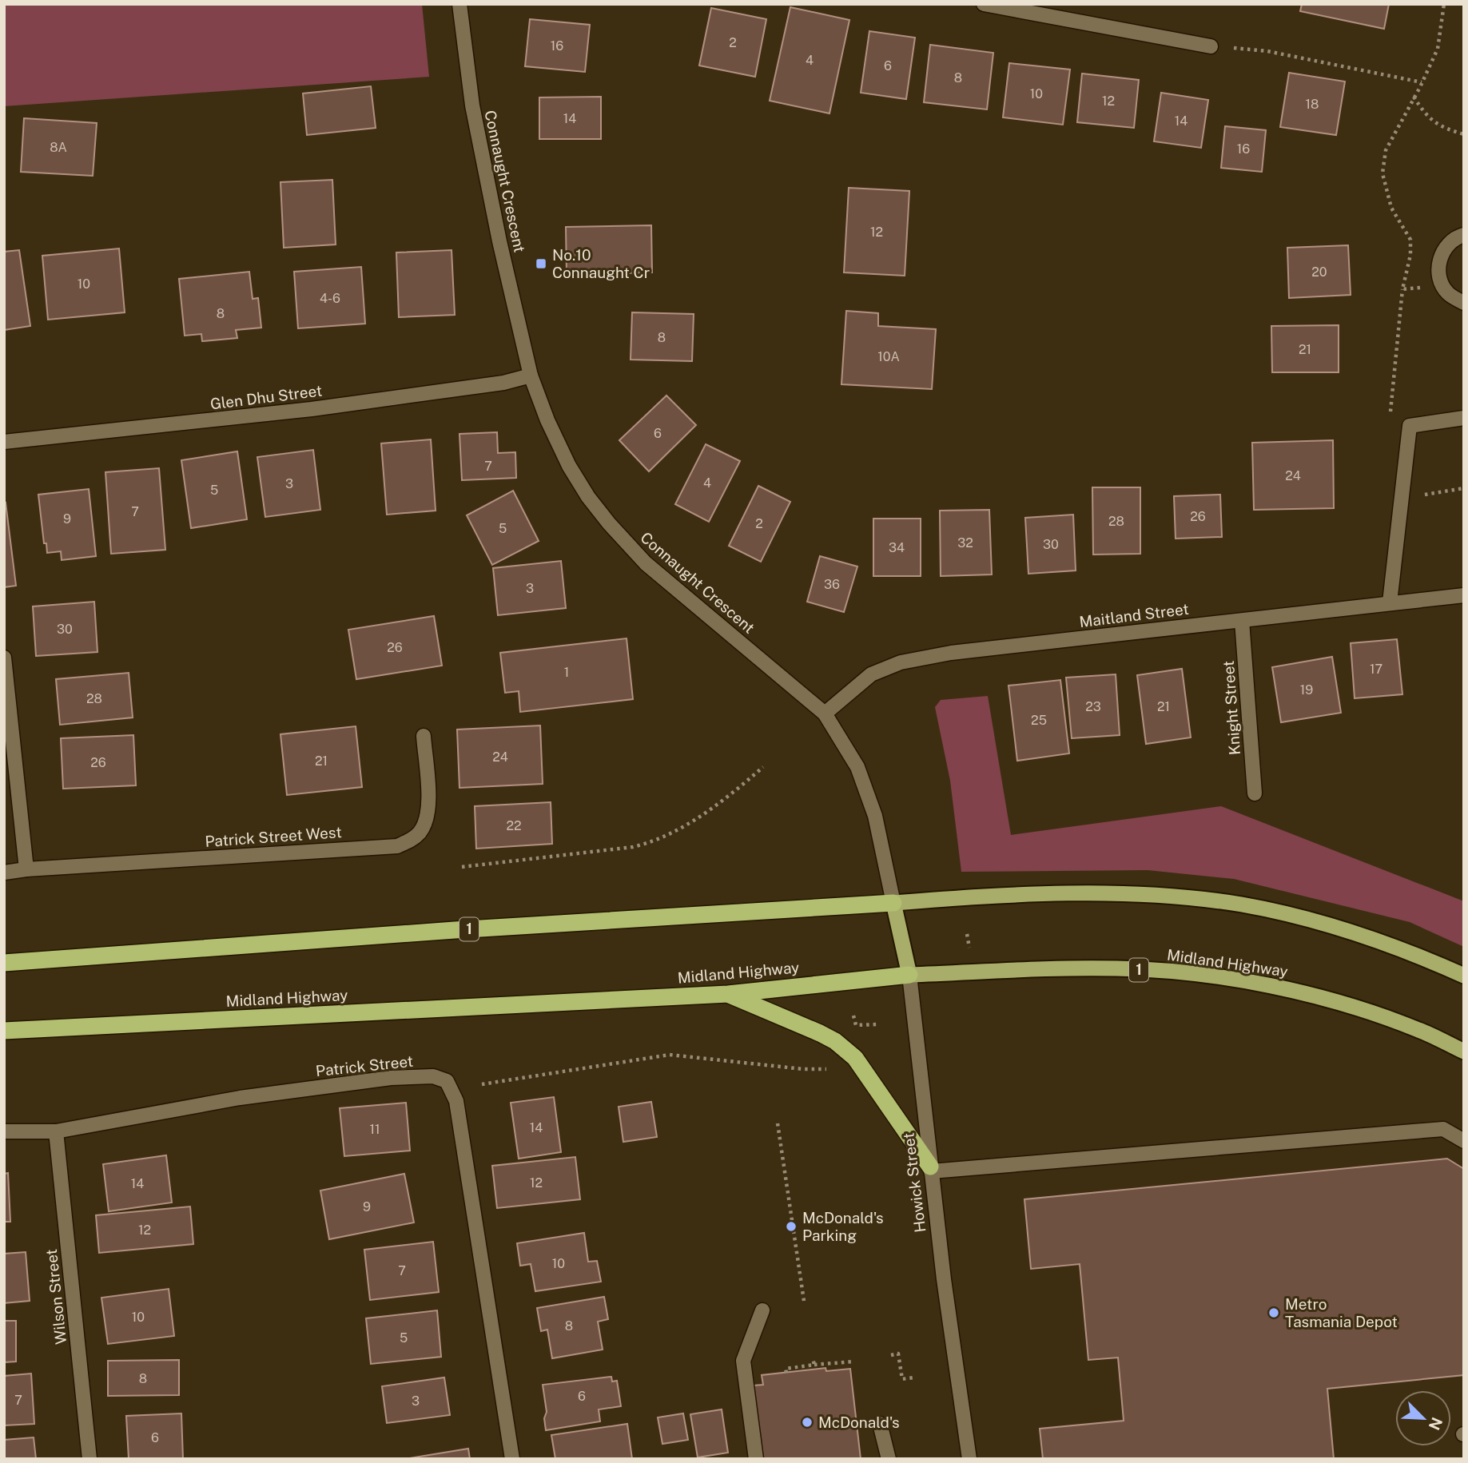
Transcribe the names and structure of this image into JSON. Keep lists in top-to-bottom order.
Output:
{
  "streets": {
    "highway": ["1", "Midland Highway", "Howick Street"],
    "street": [
      "Connaught Crescent",
      "Glen Dhu Street",
      "Maitland Street",
      "Knight Street",
      "Patrick Street West",
      "Patrick Street",
      "Wilson Street"
    ]
  },
  "crossings": [
    ["Connaught Crescent", "Glen Dhu Street"],
    ["Connaught Crescent", "Maitland Street"],
    ["Connaught Crescent", "1"],
    ["Connaught Crescent", "Howick Street"],
    ["Maitland Street", "Knight Street"],
    ["1", "Howick Street"],
    ["Midland Highway", "Howick Street"],
    ["Patrick Street", "Wilson Street"]
  ],
  "places": {
    "transit": ["No.10 Connaught Cr"],
    "other": ["McDonald's Parking", "Metro Tasmania Depot", "McDonald's"]
  },
  "house_numbers": [
    "2",
    "16",
    "4",
    "6",
    "8",
    "10",
    "12",
    "18",
    "14",
    "14",
    "8A",
    "16",
    "12",
    "20",
    "10",
    "4-6",
    "8",
    "8",
    "21",
    "10A",
    "6",
    "7",
    "24",
    "4",
    "3",
    "5",
    "7",
    "26",
    "9",
    "28",
    "2",
    "5",
    "32",
    "30",
    "34",
    "36",
    "3",
    "30",
    "26",
    "17",
    "1",
    "19",
    "28",
    "23",
    "21",
    "25",
    "24",
    "21",
    "26",
    "22",
    "14",
    "11",
    "12",
    "14",
    "9",
    "12",
    "10",
    "7",
    "10",
    "8",
    "5",
    "8",
    "6",
    "7",
    "3",
    "6"
  ],
  "north": "bottom right"
}
